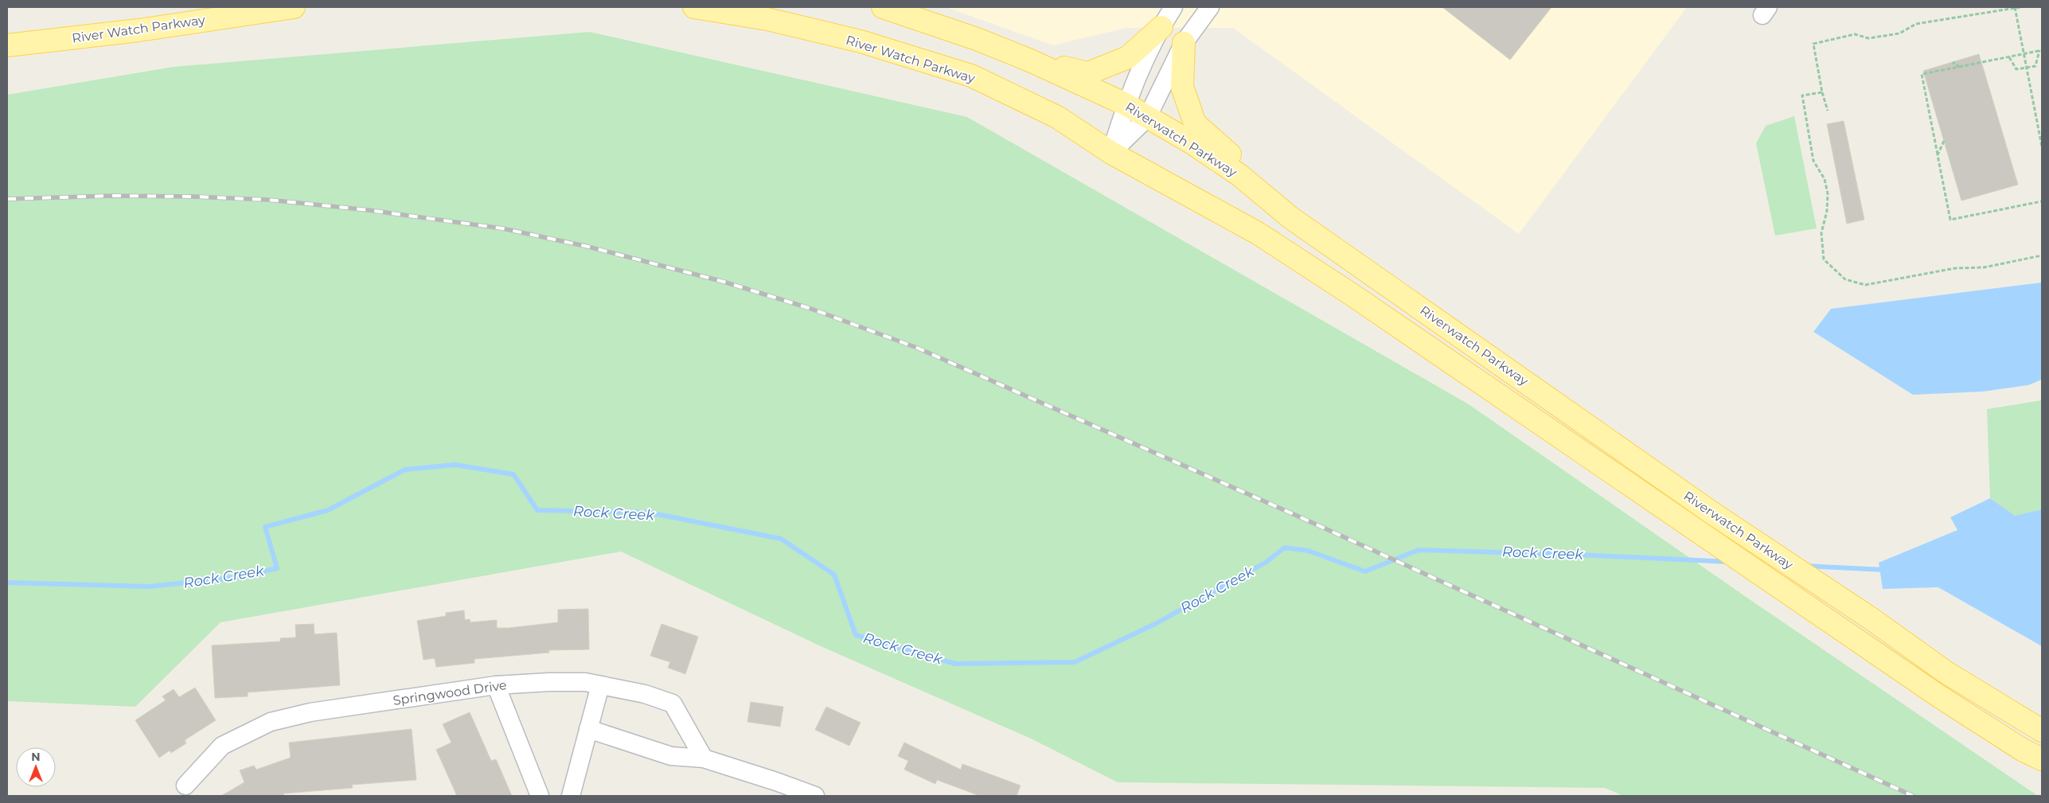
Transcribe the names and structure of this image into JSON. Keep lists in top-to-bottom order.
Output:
{
  "streets": {
    "main road": ["River Watch Parkway", "Riverwatch Parkway"],
    "street": ["Springwood Drive"]
  },
  "crossings": [
    ["River Watch Parkway", "Riverwatch Parkway"]
  ],
  "water": ["Rock Creek"],
  "north": "top"
}
